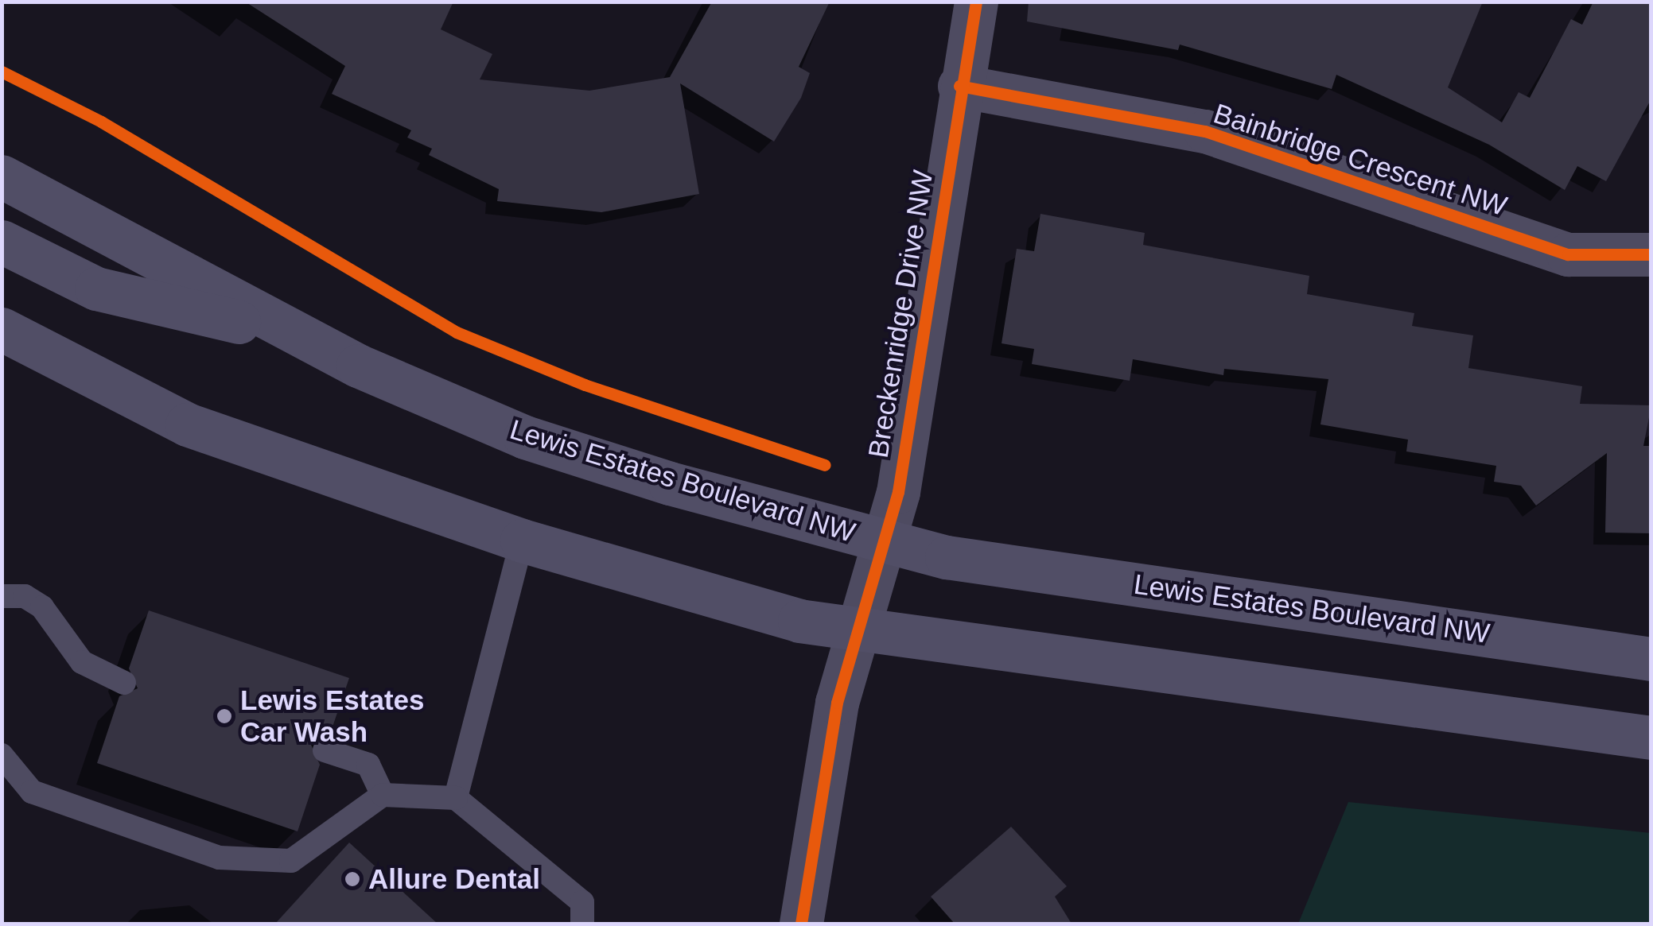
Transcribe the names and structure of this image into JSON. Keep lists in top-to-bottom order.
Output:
{
  "streets": {
    "main road": ["Lewis Estates Boulevard NW"],
    "street": ["Bainbridge Crescent NW", "Breckenridge Drive NW"]
  },
  "crossings": [
    ["Bainbridge Crescent NW", "Breckenridge Drive NW"],
    ["Breckenridge Drive NW", "Lewis Estates Boulevard NW"]
  ],
  "places": ["Lewis Estates Car Wash", "Allure Dental"]
}
